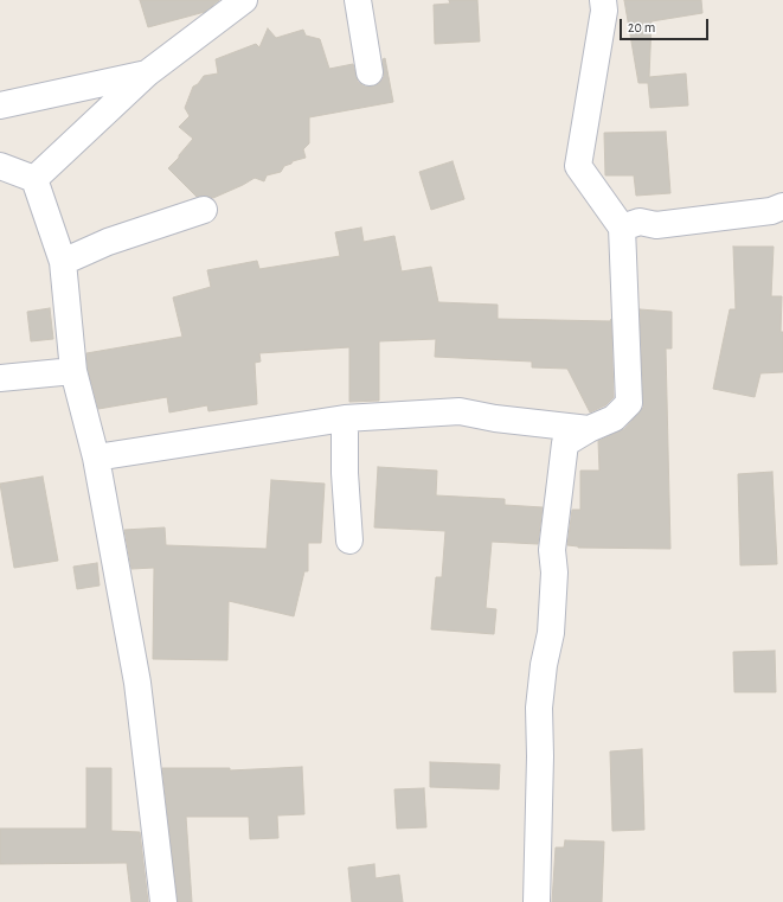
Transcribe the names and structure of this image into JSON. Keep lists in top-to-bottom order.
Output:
{
  "scale_bar": "20 m"
}
